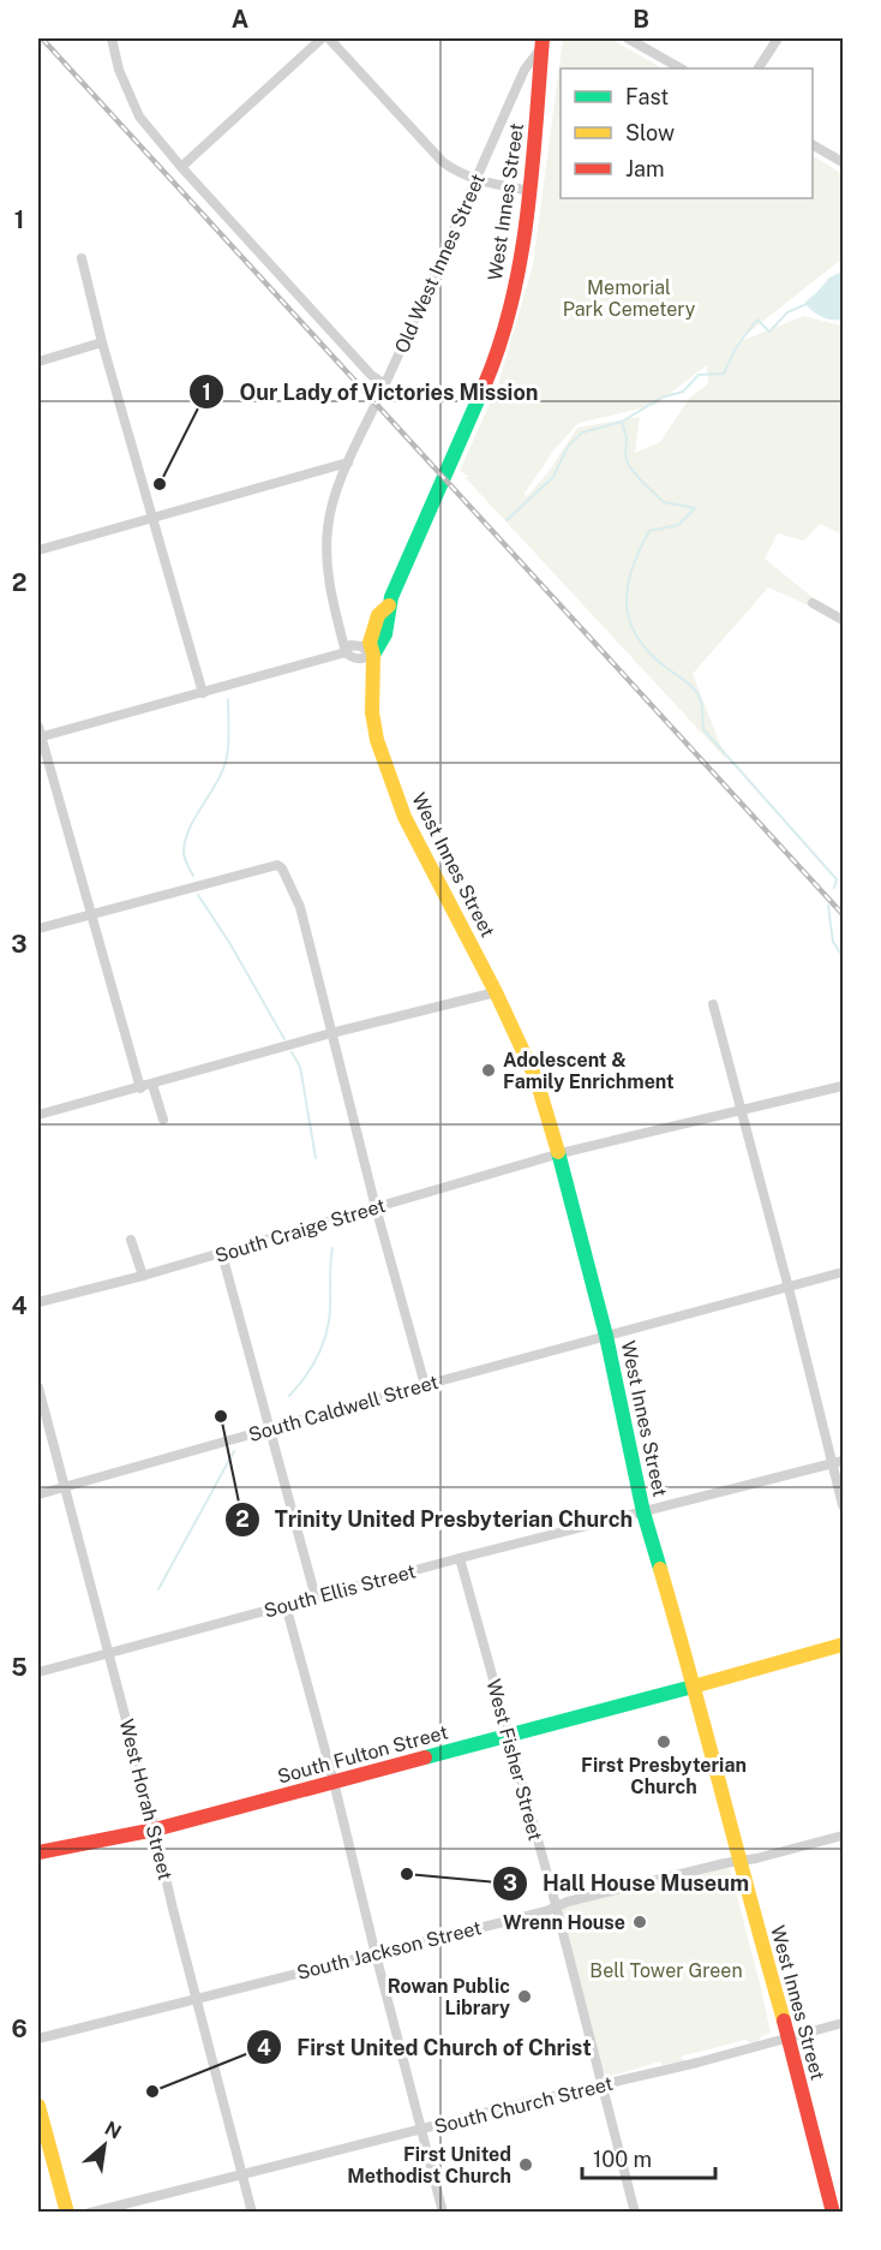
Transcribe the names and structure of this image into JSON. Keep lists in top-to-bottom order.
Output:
{
  "streets": {
    "main road": ["West Innes Street", "South Fulton Street"],
    "street": [
      "Old West Innes Street",
      "South Craige Street",
      "South Caldwell Street",
      "South Ellis Street",
      "West Fisher Street",
      "West Horah Street",
      "South Jackson Street",
      "South Church Street"
    ]
  },
  "crossings": [
    ["West Innes Street", "Old West Innes Street"],
    ["West Innes Street", "South Craige Street"],
    ["West Innes Street", "South Caldwell Street"],
    ["West Innes Street", "South Ellis Street"],
    ["West Innes Street", "South Fulton Street"],
    ["West Innes Street", "South Jackson Street"],
    ["West Innes Street", "South Church Street"],
    ["South Caldwell Street", "West Horah Street"],
    ["South Ellis Street", "West Fisher Street"],
    ["South Ellis Street", "West Horah Street"],
    ["South Fulton Street", "West Fisher Street"],
    ["South Fulton Street", "West Horah Street"],
    ["West Fisher Street", "South Jackson Street"],
    ["West Fisher Street", "South Church Street"],
    ["West Horah Street", "South Jackson Street"],
    ["West Horah Street", "South Church Street"]
  ],
  "parks": ["Memorial Park Cemetery", "Bell Tower Green"],
  "places": [
    "Our Lady of Victories Mission",
    "Adolescent & Family Enrichment",
    "Trinity United Presbyterian Church",
    "First Presbyterian Church",
    "Hall House Museum",
    "Wrenn House",
    "Rowan Public Library",
    "First United Church of Christ",
    "First United Methodist Church"
  ],
  "legend": ["Fast", "Slow", "Jam"],
  "scale_bar": "100 m",
  "north": "top right",
  "grid": {
    "columns": ["A", "B"],
    "rows": [
      "1",
      "2",
      "3",
      "4",
      "5",
      "6"
    ]
  }
}
